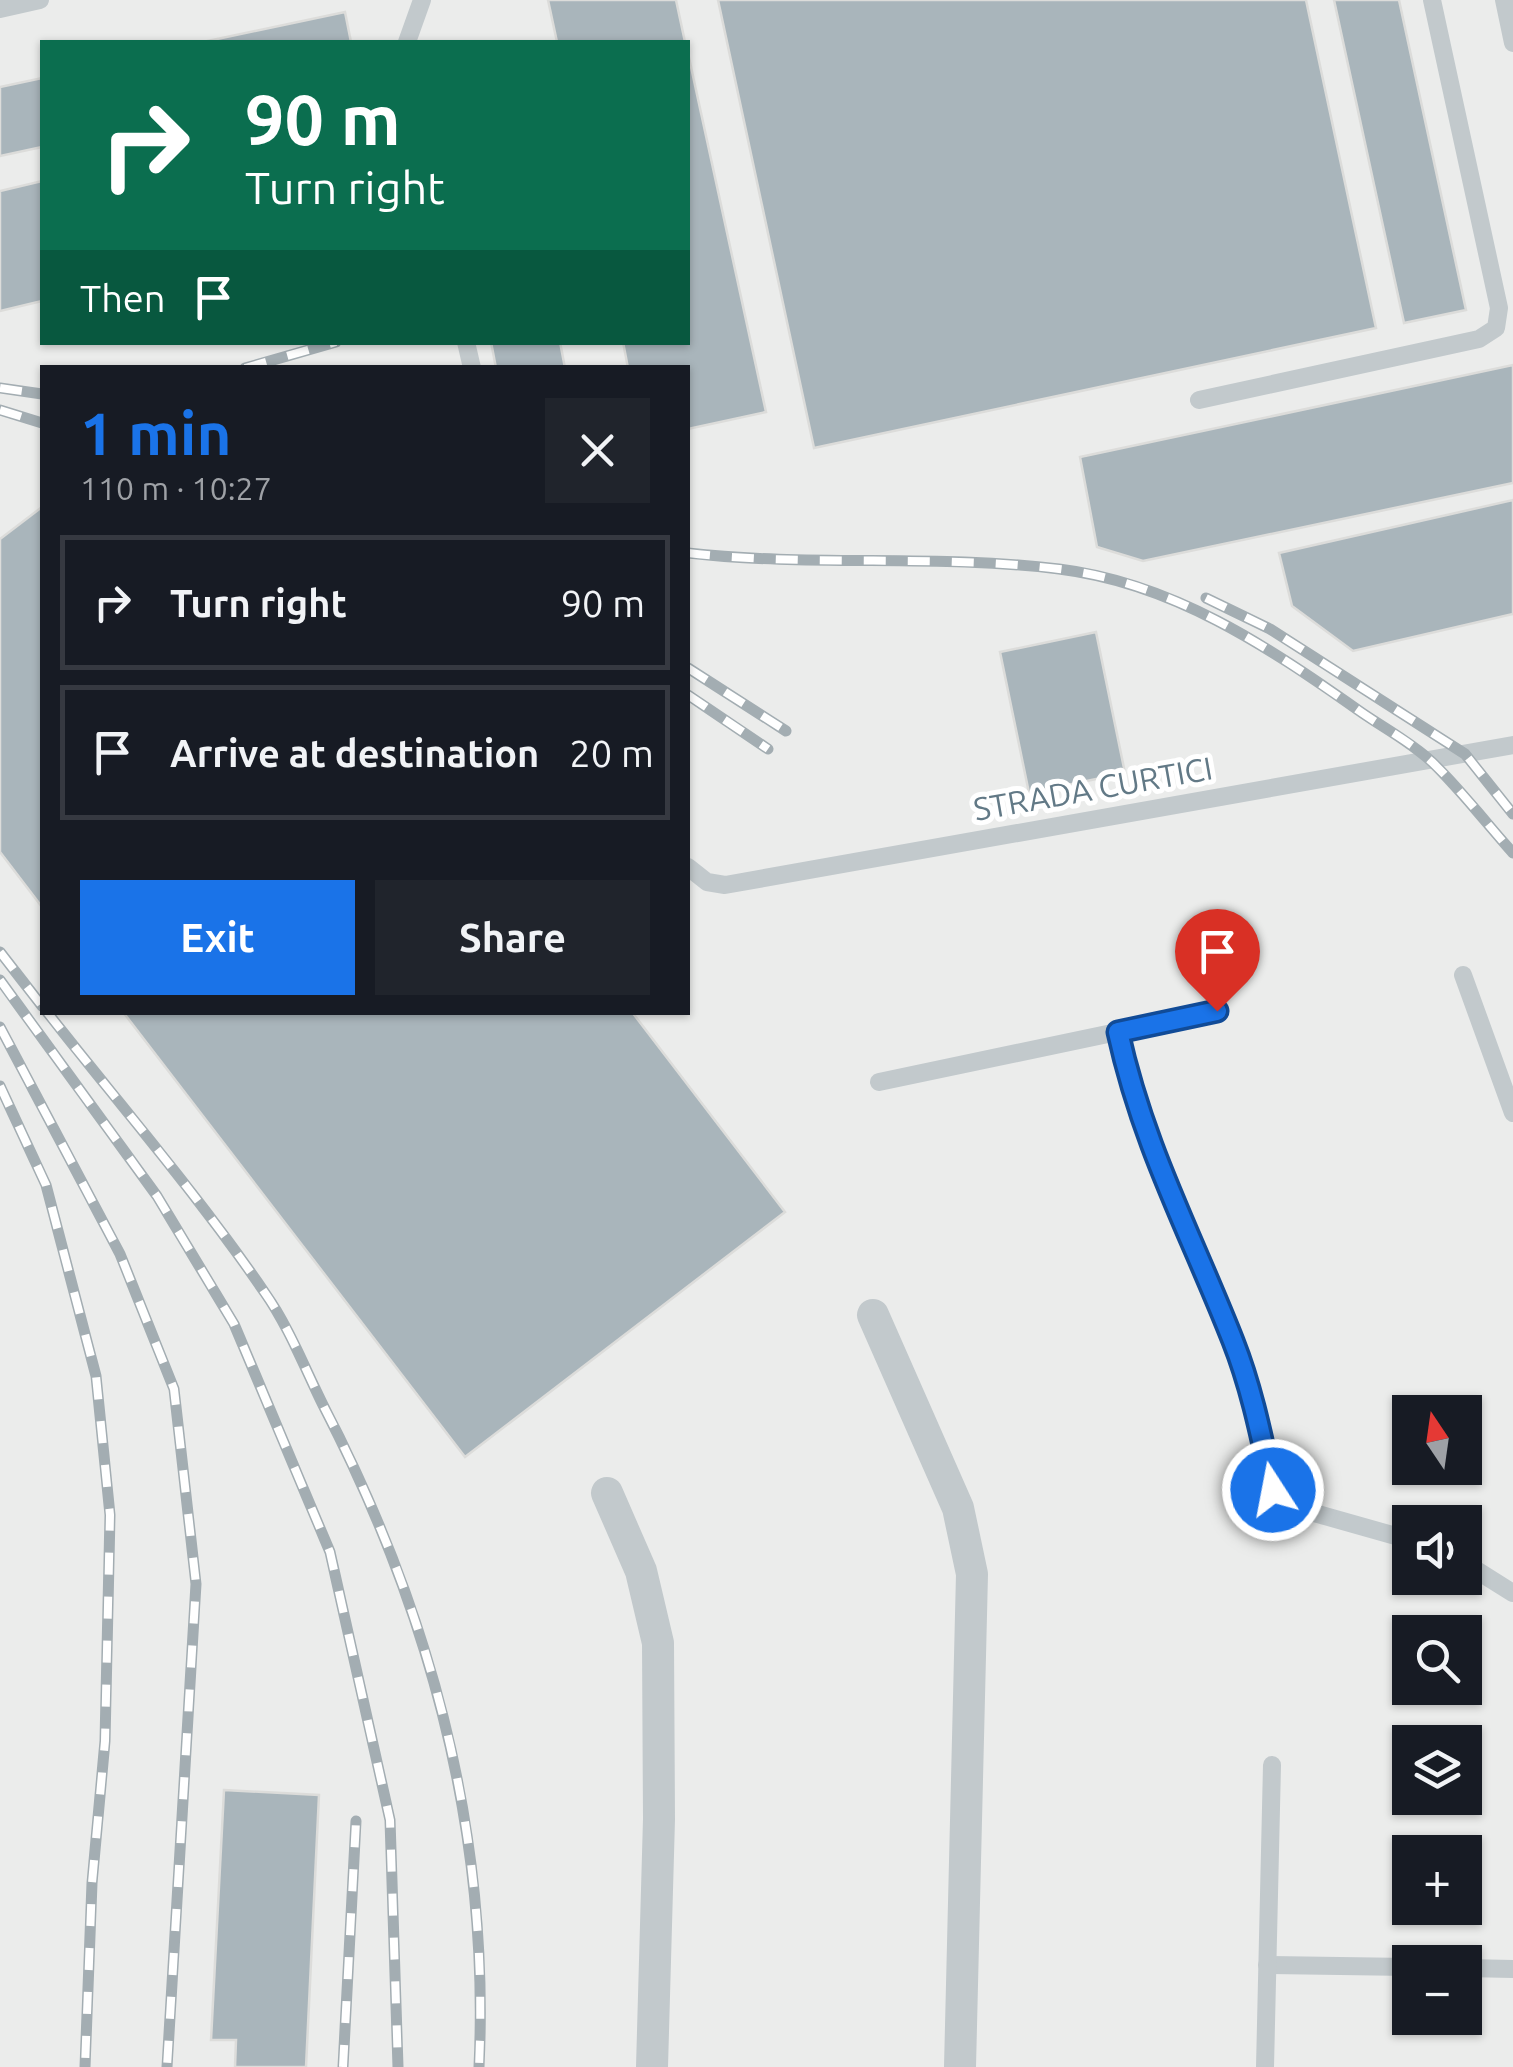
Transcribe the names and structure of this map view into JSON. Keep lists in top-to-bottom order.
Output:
{
  "streets": {
    "lane": ["STRADA CURTICI"]
  },
  "north": "top",
  "page": {
    "turn": ["90 m", "Turn right"],
    "then": "Then",
    "heading": ["1 min", "110 m · 10:27"],
    "list": [
      {
        "name": "Turn right",
        "value": "90 m"
      },
      {
        "name": "Arrive at destination",
        "value": "20 m"
      }
    ],
    "buttons": ["Exit", "Share"],
    "map_buttons": ["+", "−"]
  }
}
